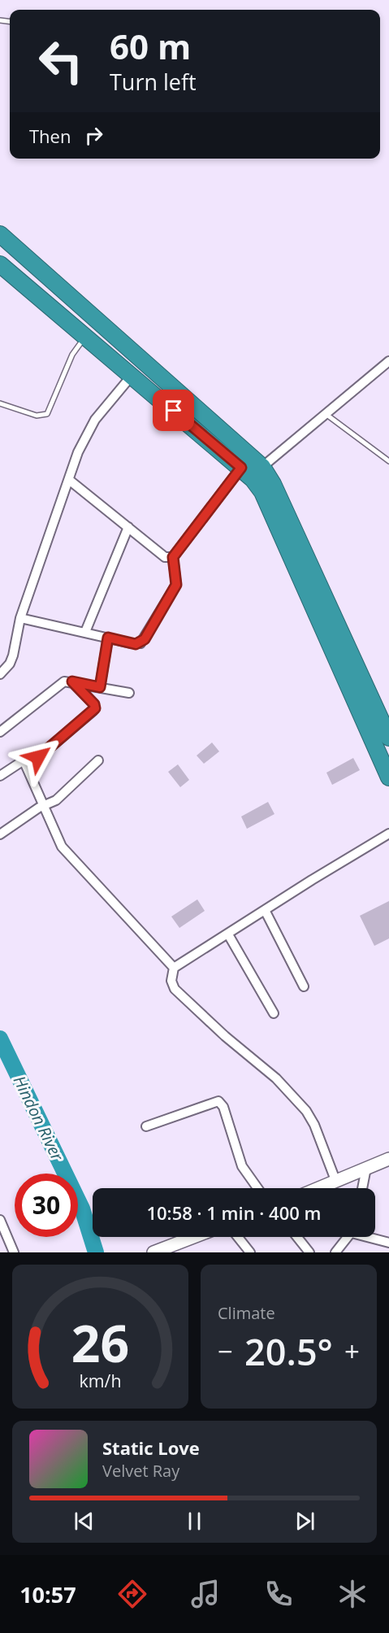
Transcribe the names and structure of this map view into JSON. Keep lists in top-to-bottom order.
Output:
{
  "water": ["Hindon River"],
  "page": {
    "turn": ["60 m", "Turn left"],
    "then": "Then",
    "limit": "30",
    "trip": "10:58 · 1 min · 400 m",
    "tile": "Climate",
    "heat": ["−", "20.5°", "+"],
    "song": ["Static Love", "Velvet Ray"],
    "tabs": "10:57",
    "gauge": ["26", "km/h"]
  }
}
